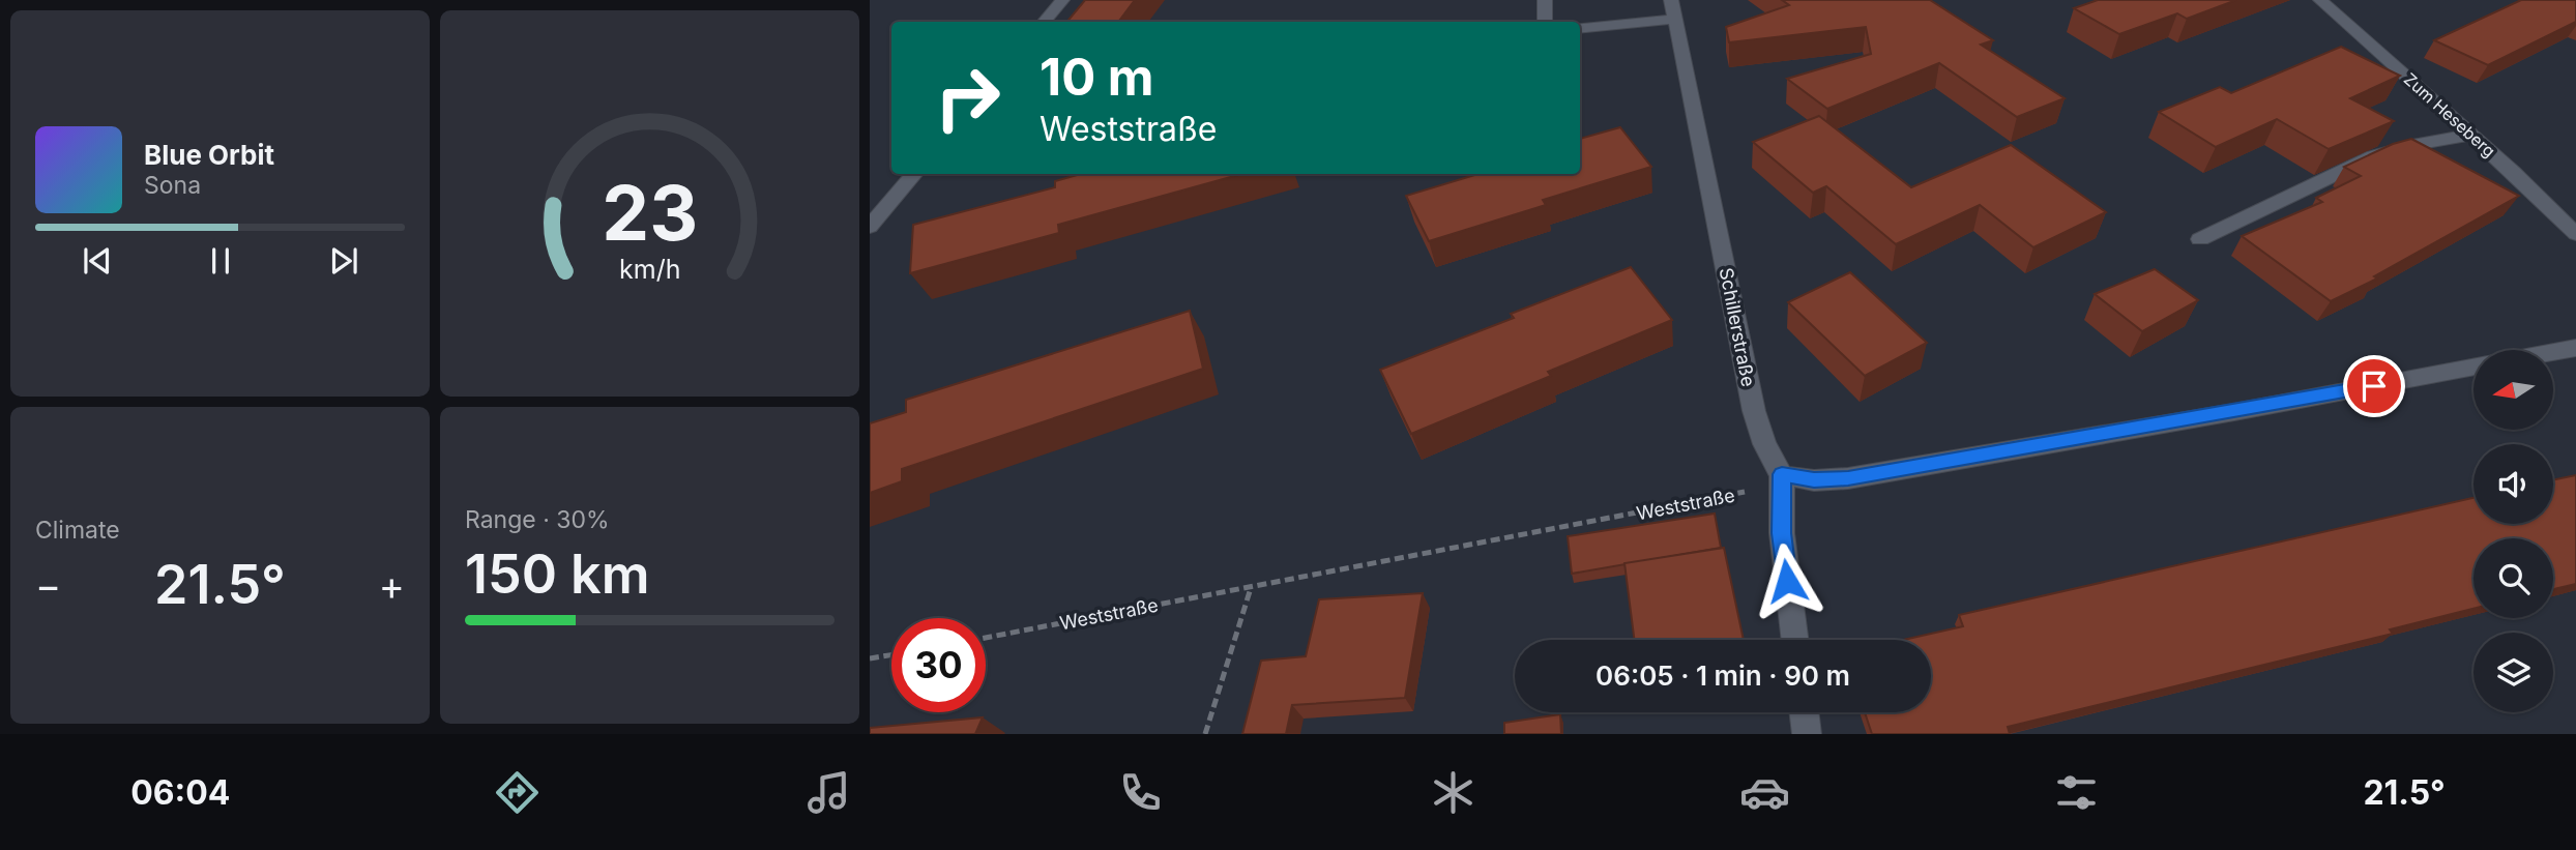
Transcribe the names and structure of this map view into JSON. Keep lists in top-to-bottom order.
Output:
{
  "streets": {
    "street": ["Zum Heseberg", "Schillerstraße"],
    "path": ["Weststraße"]
  },
  "crossings": [
    ["Schillerstraße", "Weststraße"]
  ],
  "north": "left",
  "page": {
    "turn": ["10 m", "Weststraße"],
    "song": ["Blue Orbit", "Sona"],
    "tile": [
      "Climate",
      ["Range · 30%", "150 km"]
    ],
    "heat": ["−", "21.5°", "+"],
    "limit": "30",
    "trip": "06:05 · 1 min · 90 m",
    "tabs": ["06:04", "21.5°"],
    "gauge": ["23", "km/h"]
  }
}
